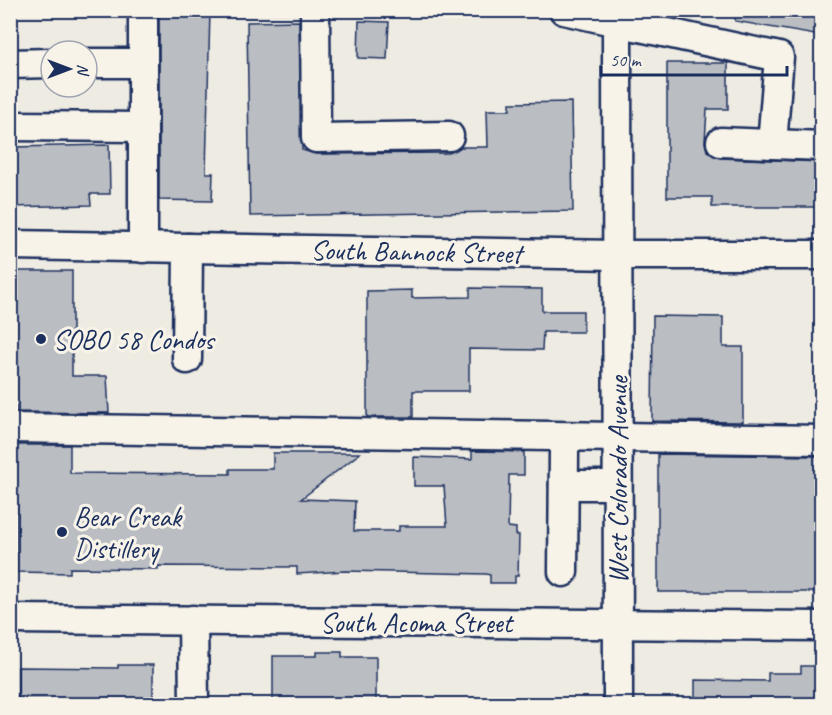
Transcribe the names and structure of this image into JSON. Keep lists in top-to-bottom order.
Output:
{
  "streets": {
    "street": ["South Bannock Street", "West Colorado Avenue", "South Acoma Street"]
  },
  "crossings": [
    ["South Bannock Street", "West Colorado Avenue"],
    ["West Colorado Avenue", "South Acoma Street"]
  ],
  "places": ["SOBO 58 Condos", "Bear Creak Distillery"],
  "scale_bar": "50 m",
  "north": "right"
}
